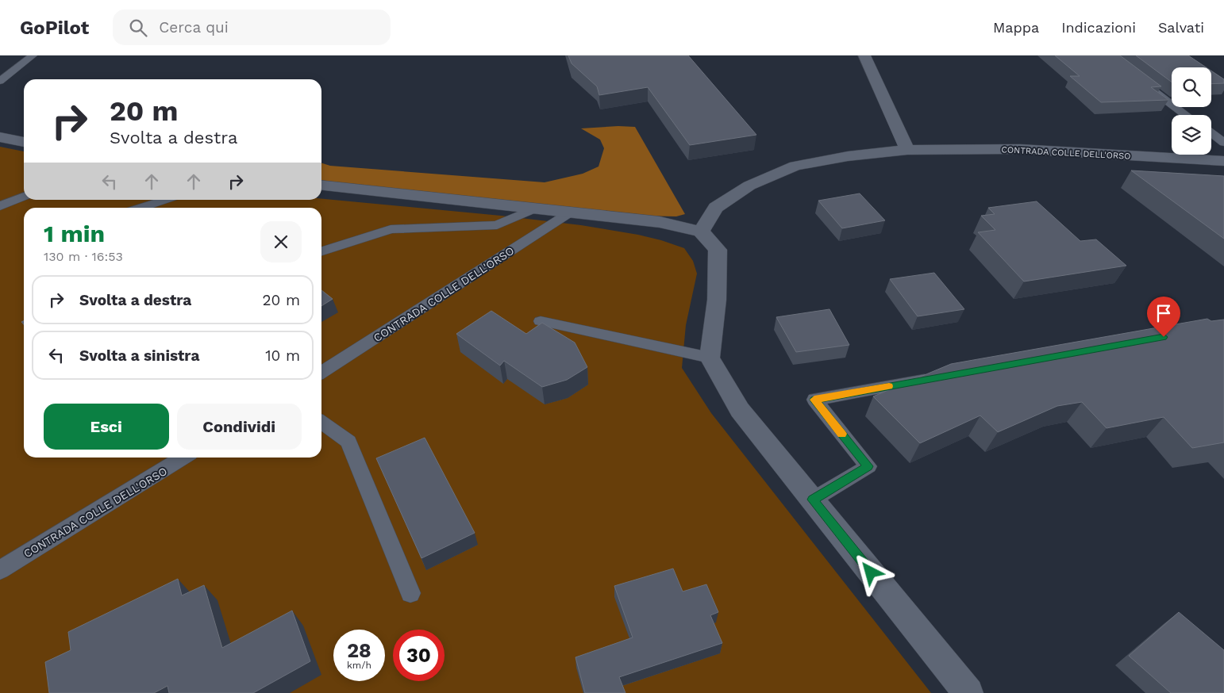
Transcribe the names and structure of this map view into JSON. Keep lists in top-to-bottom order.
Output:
{
  "streets": {
    "street": ["CONTRADA COLLE DELL'ORSO"]
  },
  "page": {
    "header": "GoPilot",
    "search": "Cerca qui",
    "nav": ["Mappa", "Indicazioni", "Salvati"],
    "turn": ["20 m", "Svolta a destra"],
    "heading": ["1 min", "130 m · 16:53"],
    "list": [
      {
        "name": "Svolta a destra",
        "value": "20 m"
      },
      {
        "name": "Svolta a sinistra",
        "value": "10 m"
      }
    ],
    "buttons": ["Esci", "Condividi"],
    "speed": "28 km/h",
    "limit": "30"
  }
}
